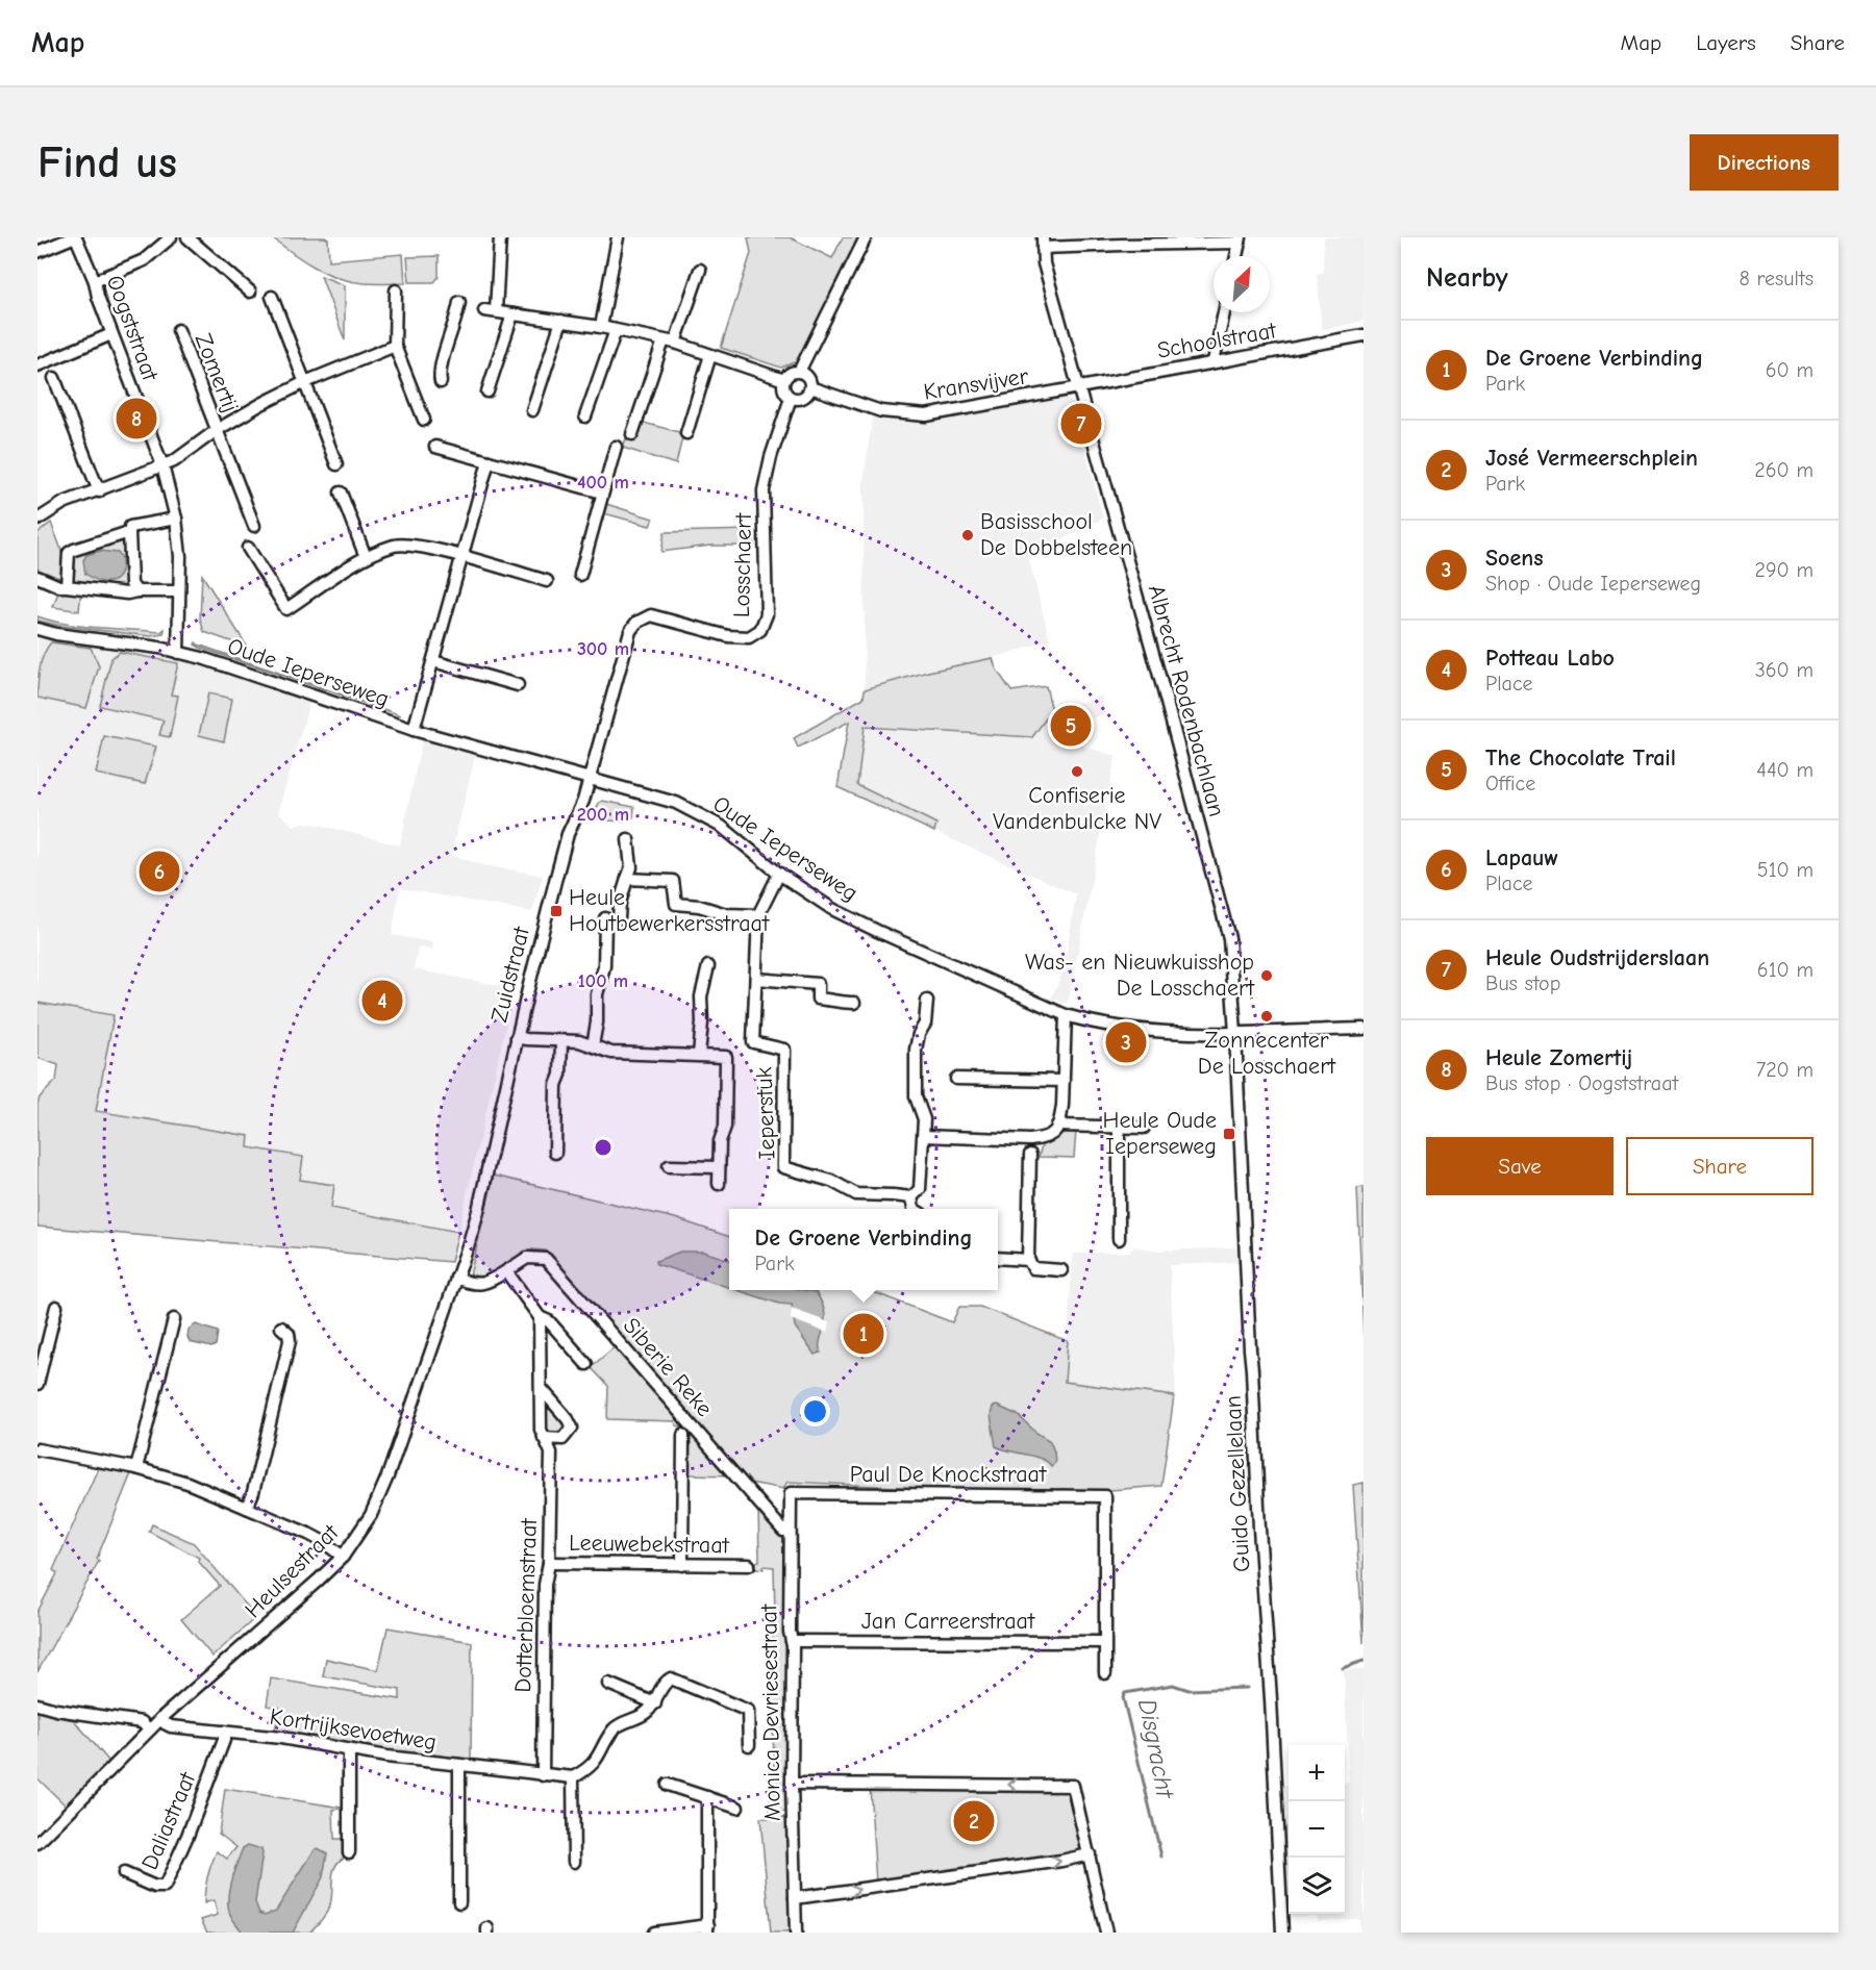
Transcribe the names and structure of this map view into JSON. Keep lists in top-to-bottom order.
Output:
{
  "streets": {
    "street": [
      "Oogststraat",
      "Schoolstraat",
      "Zomertij",
      "Kransvijver",
      "Losschaert",
      "Oude Ieperseweg",
      "Albrecht Rodenbachlaan",
      "Zuidstraat",
      "Ieperstuk",
      "Siberie Reke",
      "Paul De Knockstraat",
      "Guido Gezellelaan",
      "Leeuwebekstraat",
      "Heulsestraat",
      "Dotterbloemstraat",
      "Jan Carreerstraat",
      "Monica Devriesestraat",
      "Kortrijksevoetweg",
      "Daliastraat"
    ]
  },
  "crossings": [
    ["Oogststraat", "Zomertij"],
    ["Oogststraat", "Oude Ieperseweg"],
    ["Schoolstraat", "Kransvijver"],
    ["Schoolstraat", "Albrecht Rodenbachlaan"],
    ["Kransvijver", "Losschaert"],
    ["Kransvijver", "Albrecht Rodenbachlaan"],
    ["Losschaert", "Oude Ieperseweg"],
    ["Losschaert", "Zuidstraat"],
    ["Oude Ieperseweg", "Albrecht Rodenbachlaan"],
    ["Oude Ieperseweg", "Zuidstraat"],
    ["Oude Ieperseweg", "Ieperstuk"],
    ["Oude Ieperseweg", "Guido Gezellelaan"],
    ["Albrecht Rodenbachlaan", "Guido Gezellelaan"],
    ["Zuidstraat", "Heulsestraat"],
    ["Siberie Reke", "Monica Devriesestraat"],
    ["Paul De Knockstraat", "Jan Carreerstraat"],
    ["Paul De Knockstraat", "Monica Devriesestraat"],
    ["Leeuwebekstraat", "Dotterbloemstraat"],
    ["Heulsestraat", "Kortrijksevoetweg"],
    ["Dotterbloemstraat", "Kortrijksevoetweg"],
    ["Jan Carreerstraat", "Monica Devriesestraat"],
    ["Kortrijksevoetweg", "Daliastraat"]
  ],
  "water": ["Disgracht"],
  "places": {
    "other": [
      "Basisschool De Dobbelsteen",
      "Confiserie Vandenbulcke NV",
      "Was- en Nieuwkuisshop De Losschaert",
      "Zonnecenter De Losschaert"
    ],
    "transit": ["Heule Houtbewerkersstraat", "Heule Oude Ieperseweg"]
  },
  "north": "top right",
  "page": {
    "header": "Map",
    "nav": ["Map", "Layers", "Share"],
    "buttons": [
      "Directions",
      ["Save", "Share"]
    ],
    "title": "Find us",
    "heading": ["Nearby", "8 results"],
    "list": [
      {
        "mark": "1",
        "name": "De Groene Verbinding",
        "note": "Park",
        "value": "60 m"
      },
      {
        "mark": "2",
        "name": "José Vermeerschplein",
        "note": "Park",
        "value": "260 m"
      },
      {
        "mark": "3",
        "name": "Soens",
        "note": "Shop · Oude Ieperseweg",
        "value": "290 m"
      },
      {
        "mark": "4",
        "name": "Potteau Labo",
        "note": "Place",
        "value": "360 m"
      },
      {
        "mark": "5",
        "name": "The Chocolate Trail",
        "note": "Office",
        "value": "440 m"
      },
      {
        "mark": "6",
        "name": "Lapauw",
        "note": "Place",
        "value": "510 m"
      },
      {
        "mark": "7",
        "name": "Heule Oudstrijderslaan",
        "note": "Bus stop",
        "value": "610 m"
      },
      {
        "mark": "8",
        "name": "Heule Zomertij",
        "note": "Bus stop · Oogststraat",
        "value": "720 m"
      }
    ],
    "pins": [
      "8",
      "7",
      "5",
      "6",
      "4",
      "3",
      "1",
      "2"
    ],
    "popup": ["De Groene Verbinding", "Park"],
    "map_buttons": ["+", "−"]
  },
  "rings": [
    "400 m",
    "300 m",
    "200 m",
    "100 m"
  ]
}
